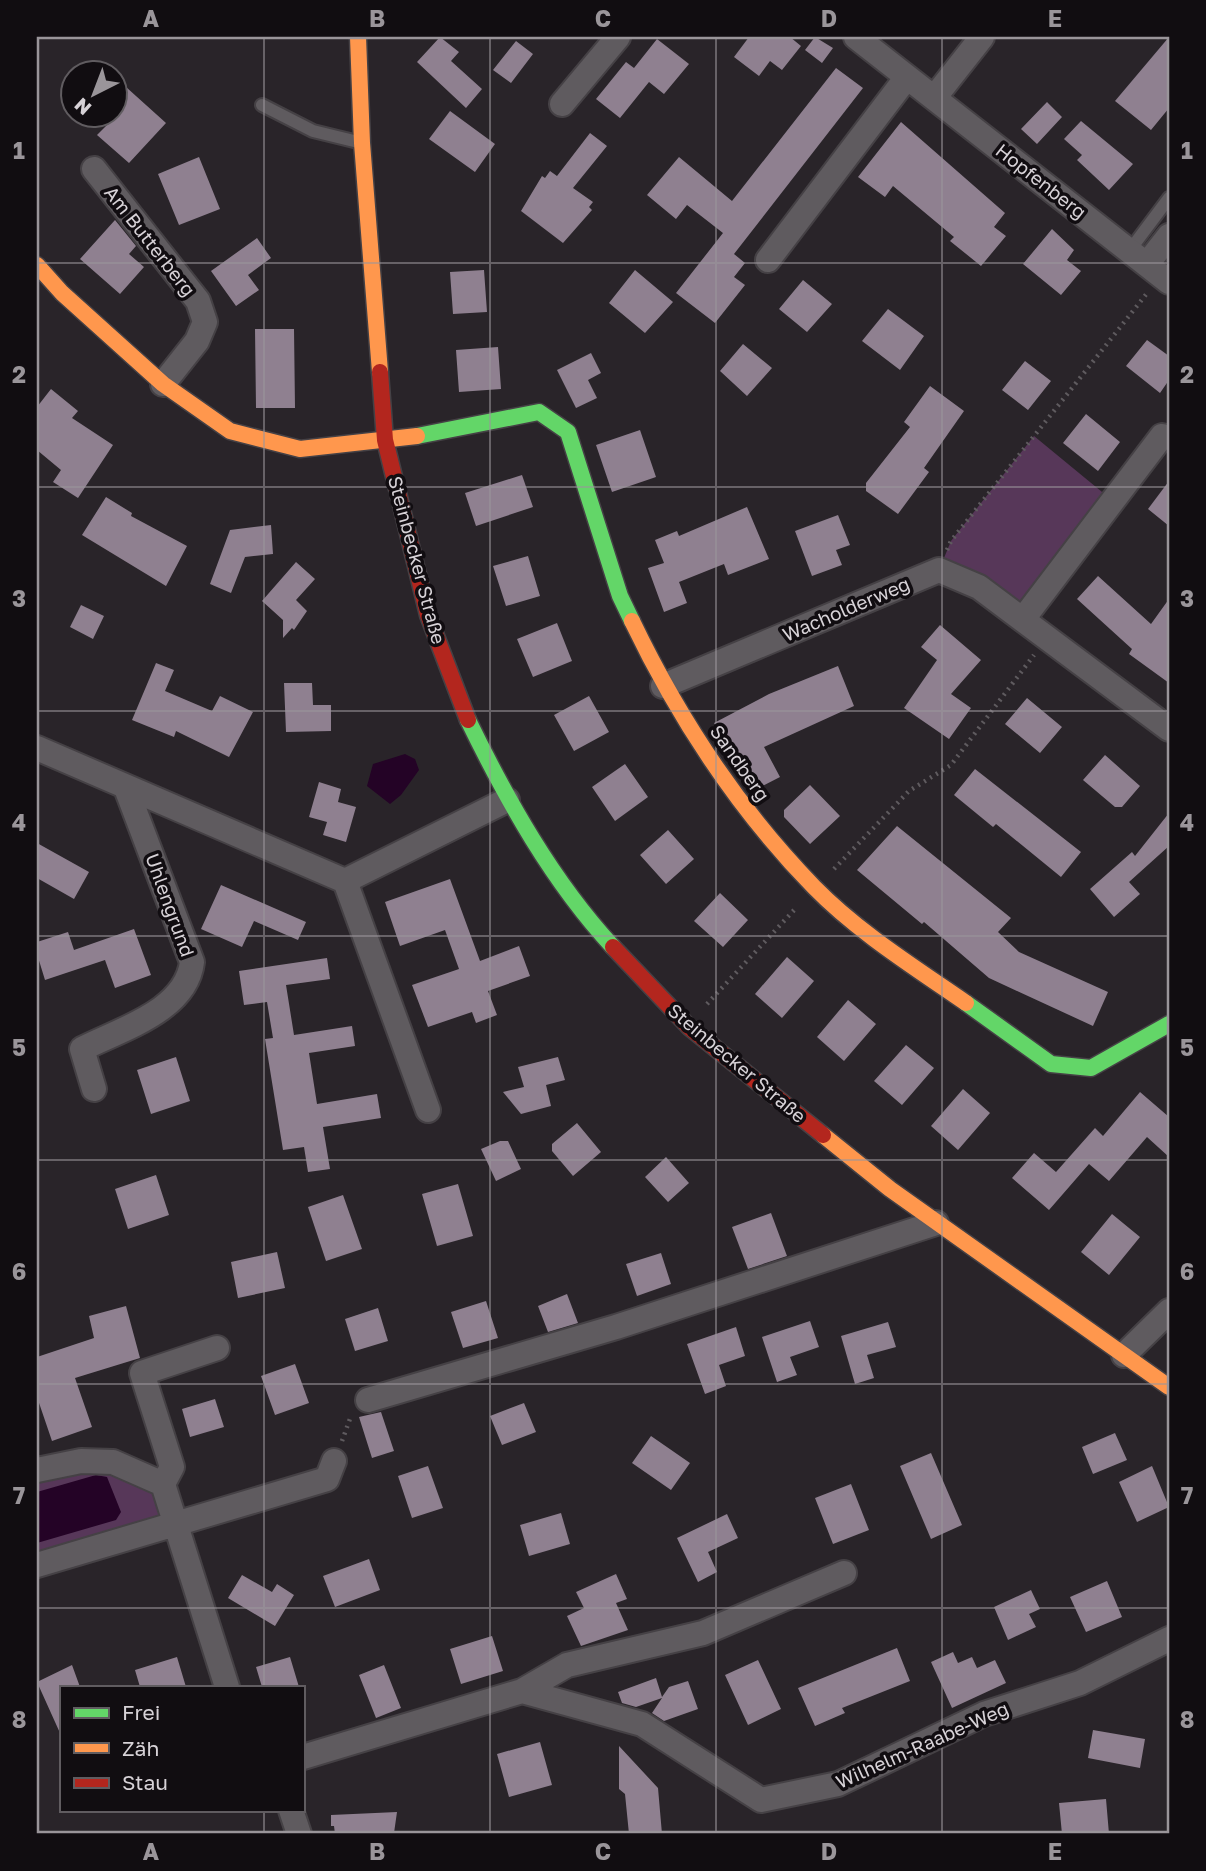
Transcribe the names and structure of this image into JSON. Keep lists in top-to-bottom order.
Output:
{
  "streets": {
    "street": [
      "Hopfenberg",
      "Am Butterberg",
      "Steinbecker Straße",
      "Wacholderweg",
      "Sandberg",
      "Uhlengrund",
      "Wilhelm-Raabe-Weg"
    ]
  },
  "crossings": [
    ["Steinbecker Straße", "Sandberg"],
    ["Wacholderweg", "Sandberg"]
  ],
  "legend": ["Frei", "Zäh", "Stau"],
  "north": "bottom left",
  "grid": {
    "columns": [
      "A",
      "B",
      "C",
      "D",
      "E"
    ],
    "rows": [
      "1",
      "2",
      "3",
      "4",
      "5",
      "6",
      "7",
      "8"
    ]
  }
}
